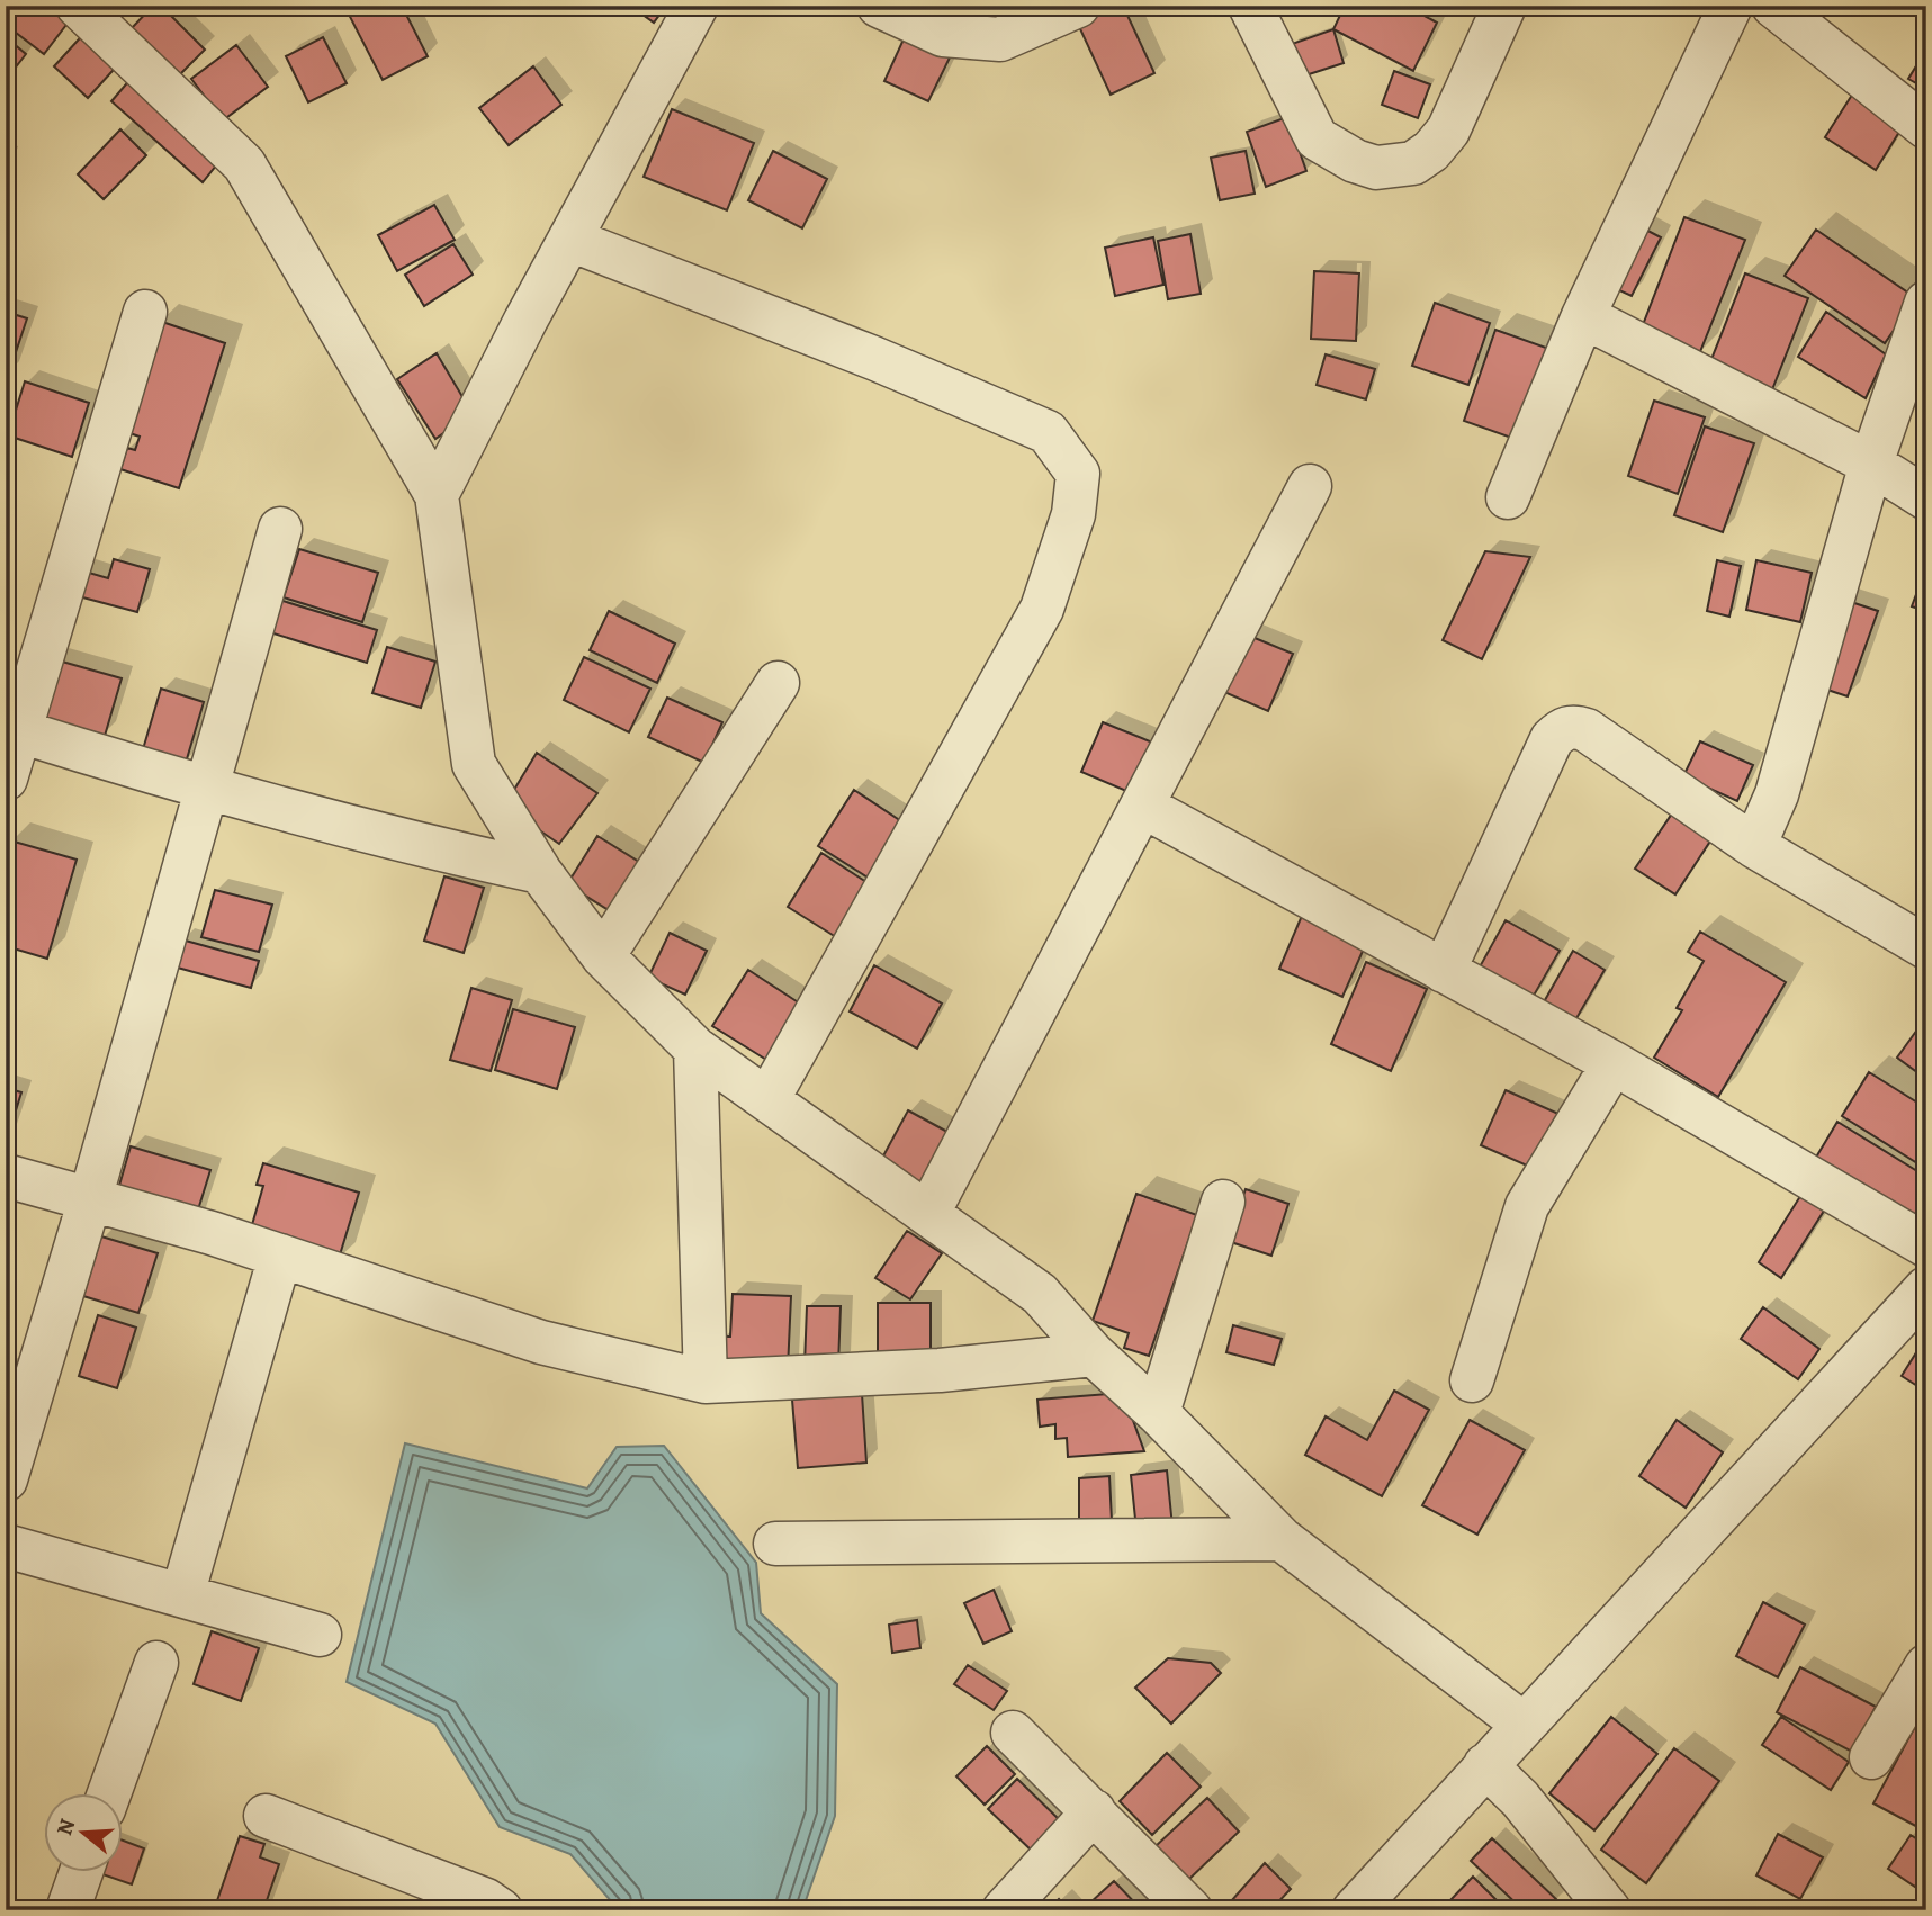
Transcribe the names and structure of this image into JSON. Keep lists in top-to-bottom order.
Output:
{
  "north": "left"
}
